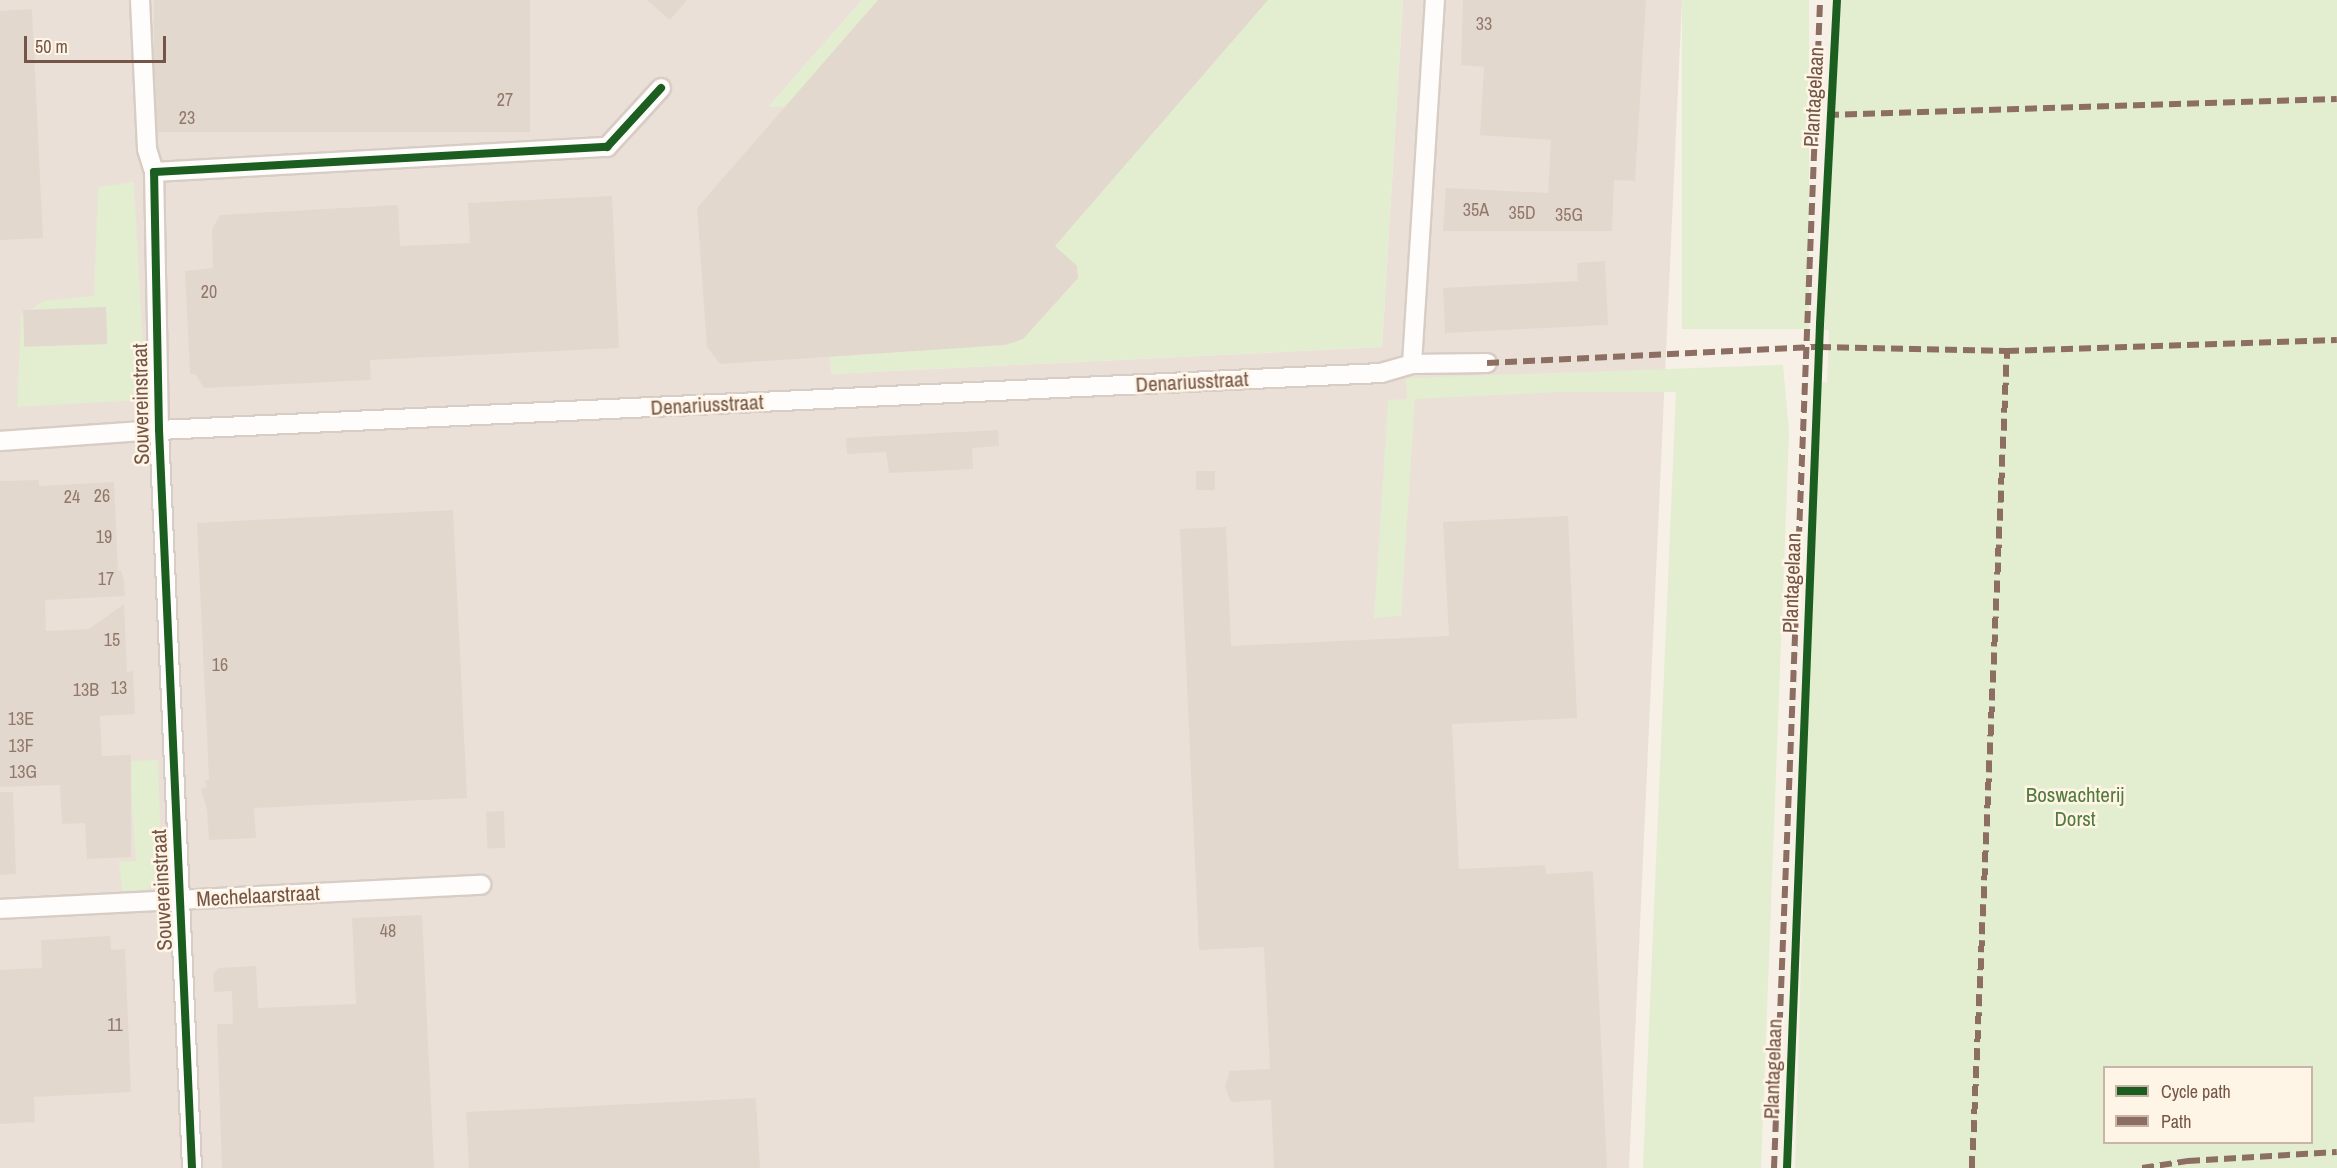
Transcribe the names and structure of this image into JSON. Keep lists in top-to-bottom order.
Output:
{
  "streets": {
    "street": ["Denariusstraat", "Souvereinstraat", "Mechelaarstraat"],
    "cycle path": ["Plantagelaan"]
  },
  "crossings": [
    ["Denariusstraat", "Souvereinstraat"],
    ["Souvereinstraat", "Mechelaarstraat"]
  ],
  "parks": ["Boswachterij Dorst"],
  "house_numbers": [
    "33",
    "27",
    "23",
    "35A",
    "35D",
    "35G",
    "20",
    "26",
    "24",
    "19",
    "17",
    "15",
    "16",
    "13",
    "13B",
    "13E",
    "13F",
    "13G",
    "48",
    "11"
  ],
  "legend": ["Cycle path", "Path"],
  "scale_bar": "50 m"
}
